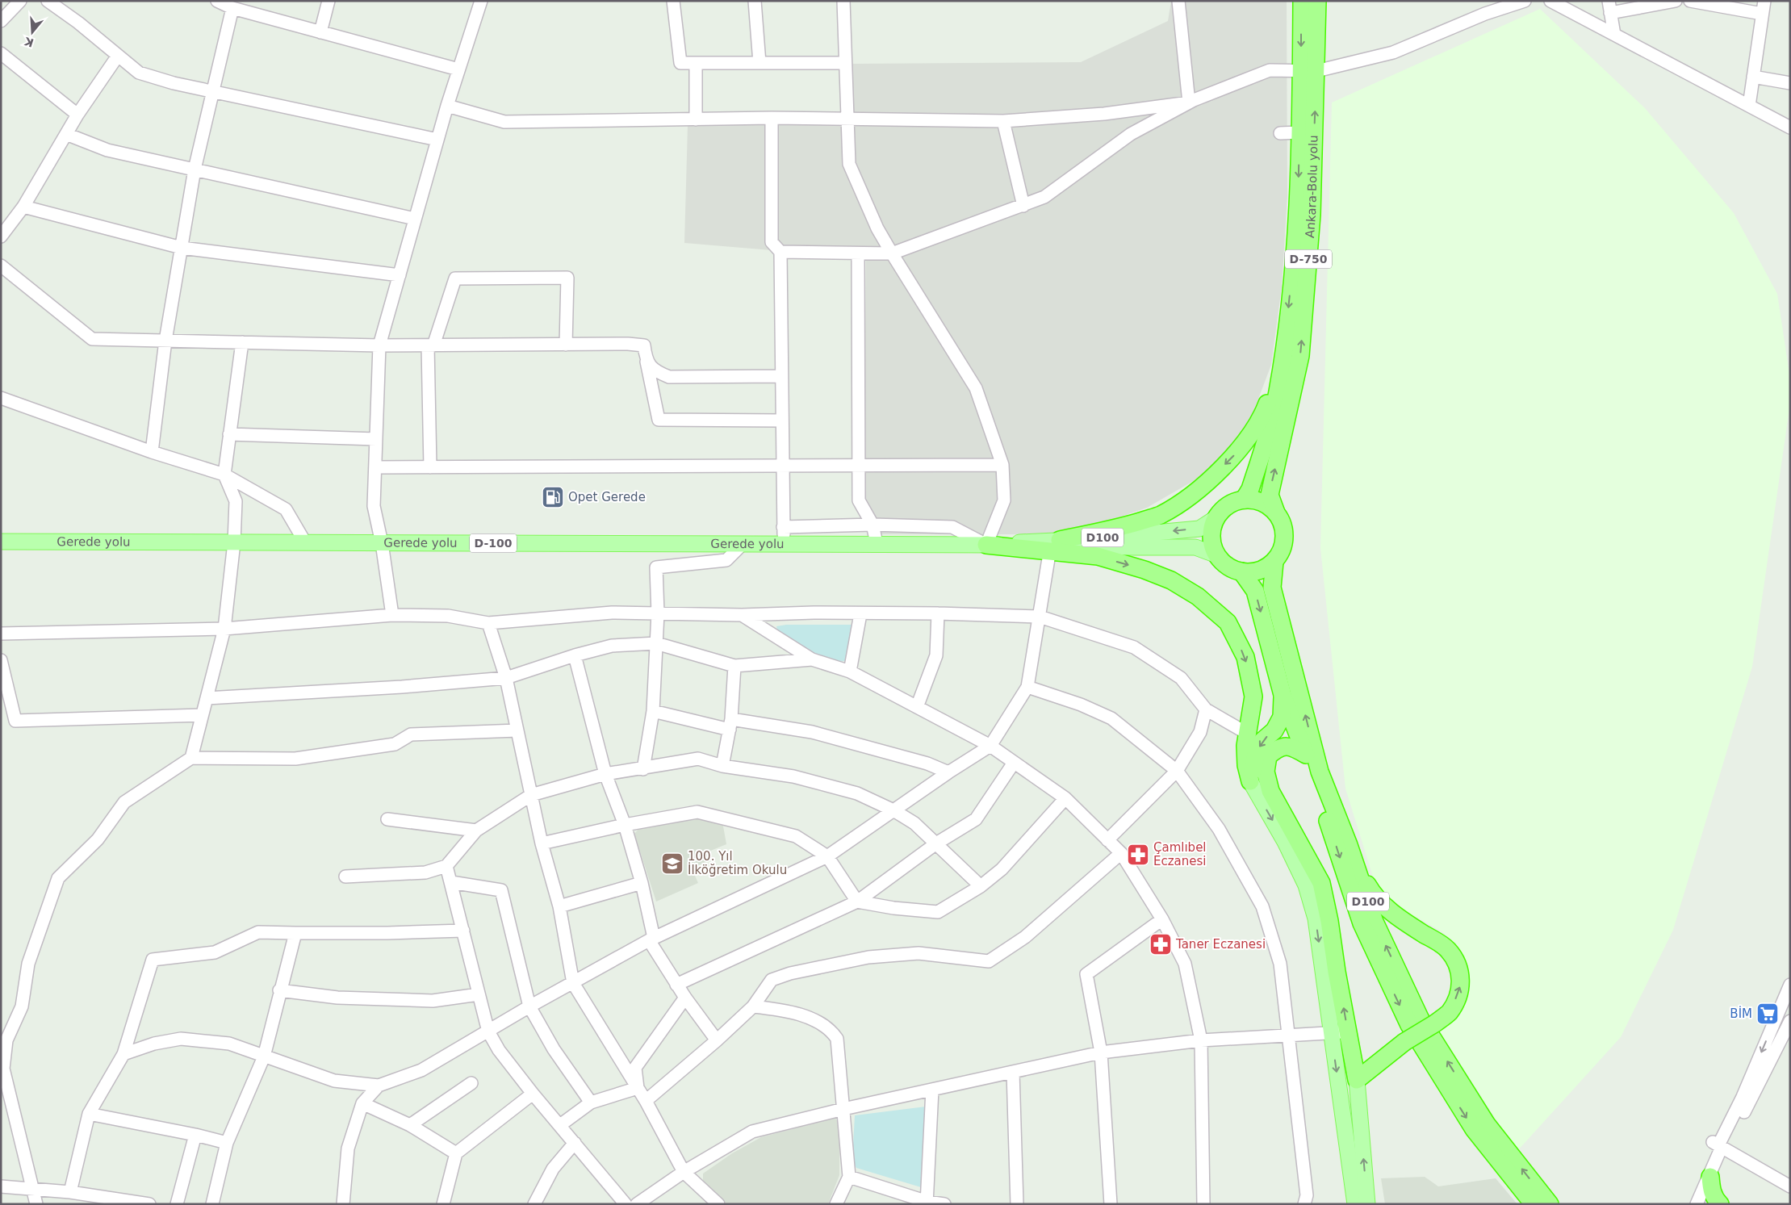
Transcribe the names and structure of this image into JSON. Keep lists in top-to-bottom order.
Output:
{
  "streets": {
    "highway": ["Ankara-Bolu yolu", "D-750", "D100"],
    "main road": ["Gerede yolu", "D-100"]
  },
  "crossings": [
    ["Ankara-Bolu yolu", "D100"]
  ],
  "places": {
    "fuel station": ["Opet Gerede"],
    "pharmacy": ["Çamlıbel Eczanesi", "Taner Eczanesi"],
    "school or university": ["100. Yıl İlköğretim Okulu"],
    "supermarket": ["BİM"]
  },
  "north": "bottom"
}
